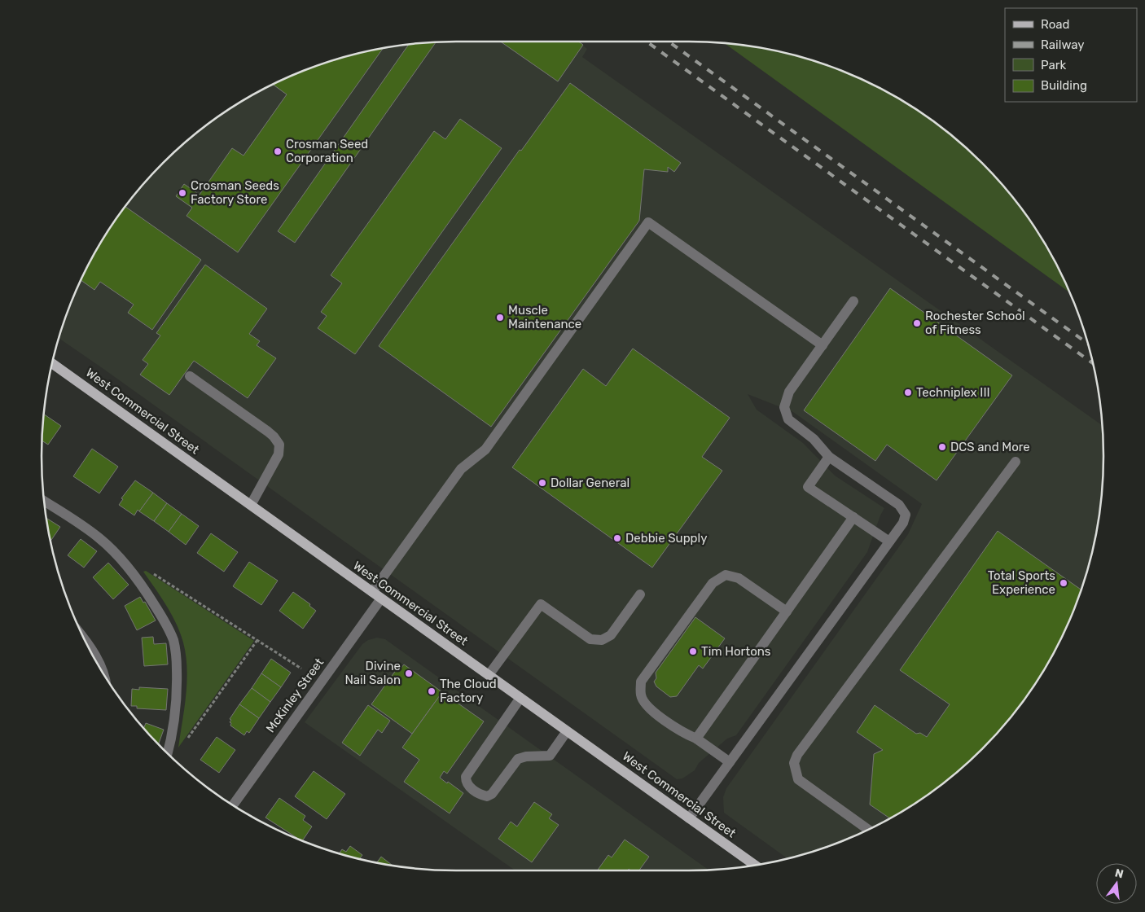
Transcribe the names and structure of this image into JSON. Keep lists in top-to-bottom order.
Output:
{
  "streets": {
    "main road": ["West Commercial Street"],
    "street": ["McKinley Street"]
  },
  "crossings": [
    ["West Commercial Street", "McKinley Street"]
  ],
  "places": [
    "Crosman Seed Corporation",
    "Crosman Seeds Factory Store",
    "Muscle Maintenance",
    "Rochester School of Fitness",
    "Techniplex III",
    "DCS and More",
    "Dollar General",
    "Debbie Supply",
    "Total Sports Experience",
    "Tim Hortons",
    "Divine Nail Salon",
    "The Cloud Factory"
  ],
  "legend": [
    "Road",
    "Railway",
    "Park",
    "Building"
  ],
  "north": "top"
}
